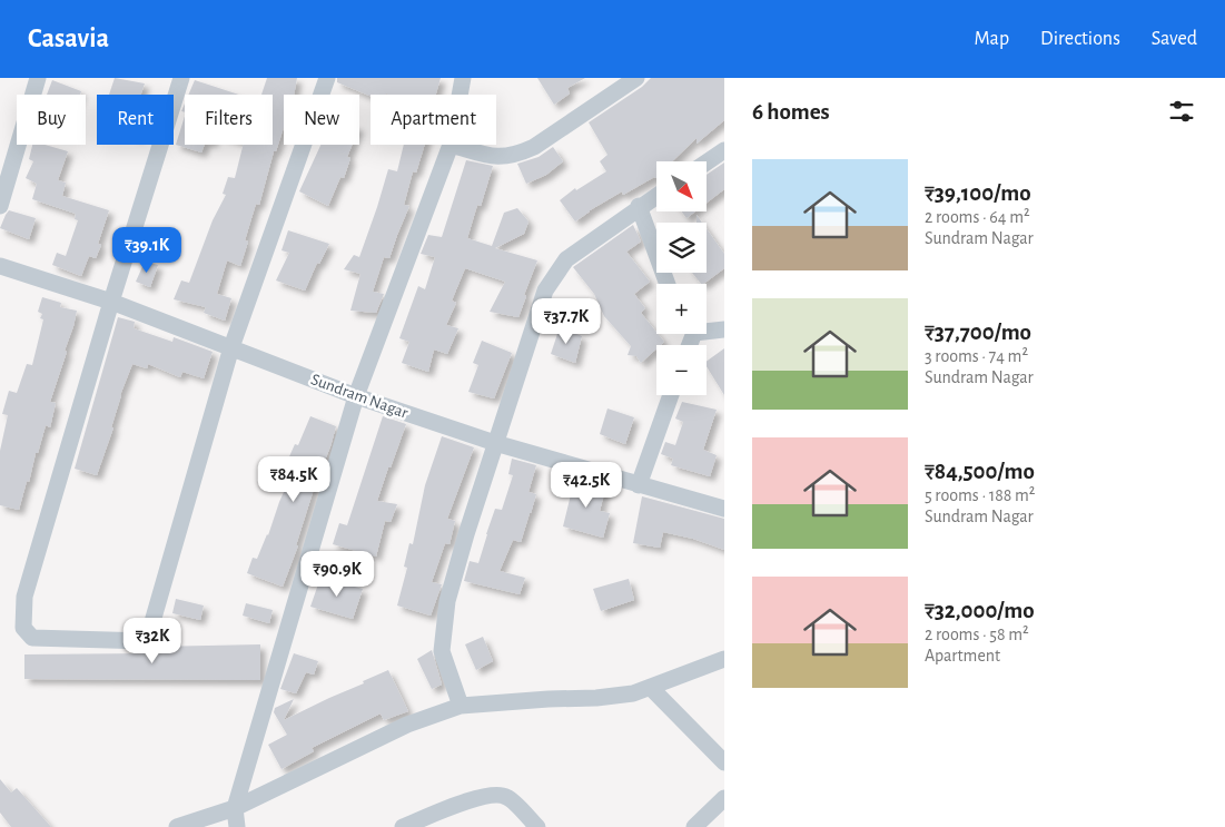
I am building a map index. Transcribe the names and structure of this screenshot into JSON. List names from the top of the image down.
{
  "streets": {
    "street": ["Sundram Nagar"]
  },
  "north": "bottom right",
  "page": {
    "header": "Casavia",
    "nav": ["Map", "Directions", "Saved"],
    "heading": "6 homes",
    "chip": [
      "Buy",
      "Rent",
      "Filters",
      "New",
      "Apartment"
    ],
    "list": [
      {
        "name": "₹39,100/mo",
        "note": "2 rooms · 64 m² · Sundram Nagar"
      },
      {
        "name": "₹37,700/mo",
        "note": "3 rooms · 74 m² · Sundram Nagar"
      },
      {
        "name": "₹84,500/mo",
        "note": "5 rooms · 188 m² · Sundram Nagar"
      },
      {
        "name": "₹32,000/mo",
        "note": "2 rooms · 58 m² · Apartment"
      }
    ],
    "map_buttons": ["+", "−"],
    "price": [
      "₹39.1K",
      "₹37.7K",
      "₹84.5K",
      "₹42.5K",
      "₹90.9K",
      "₹32K"
    ]
  }
}
